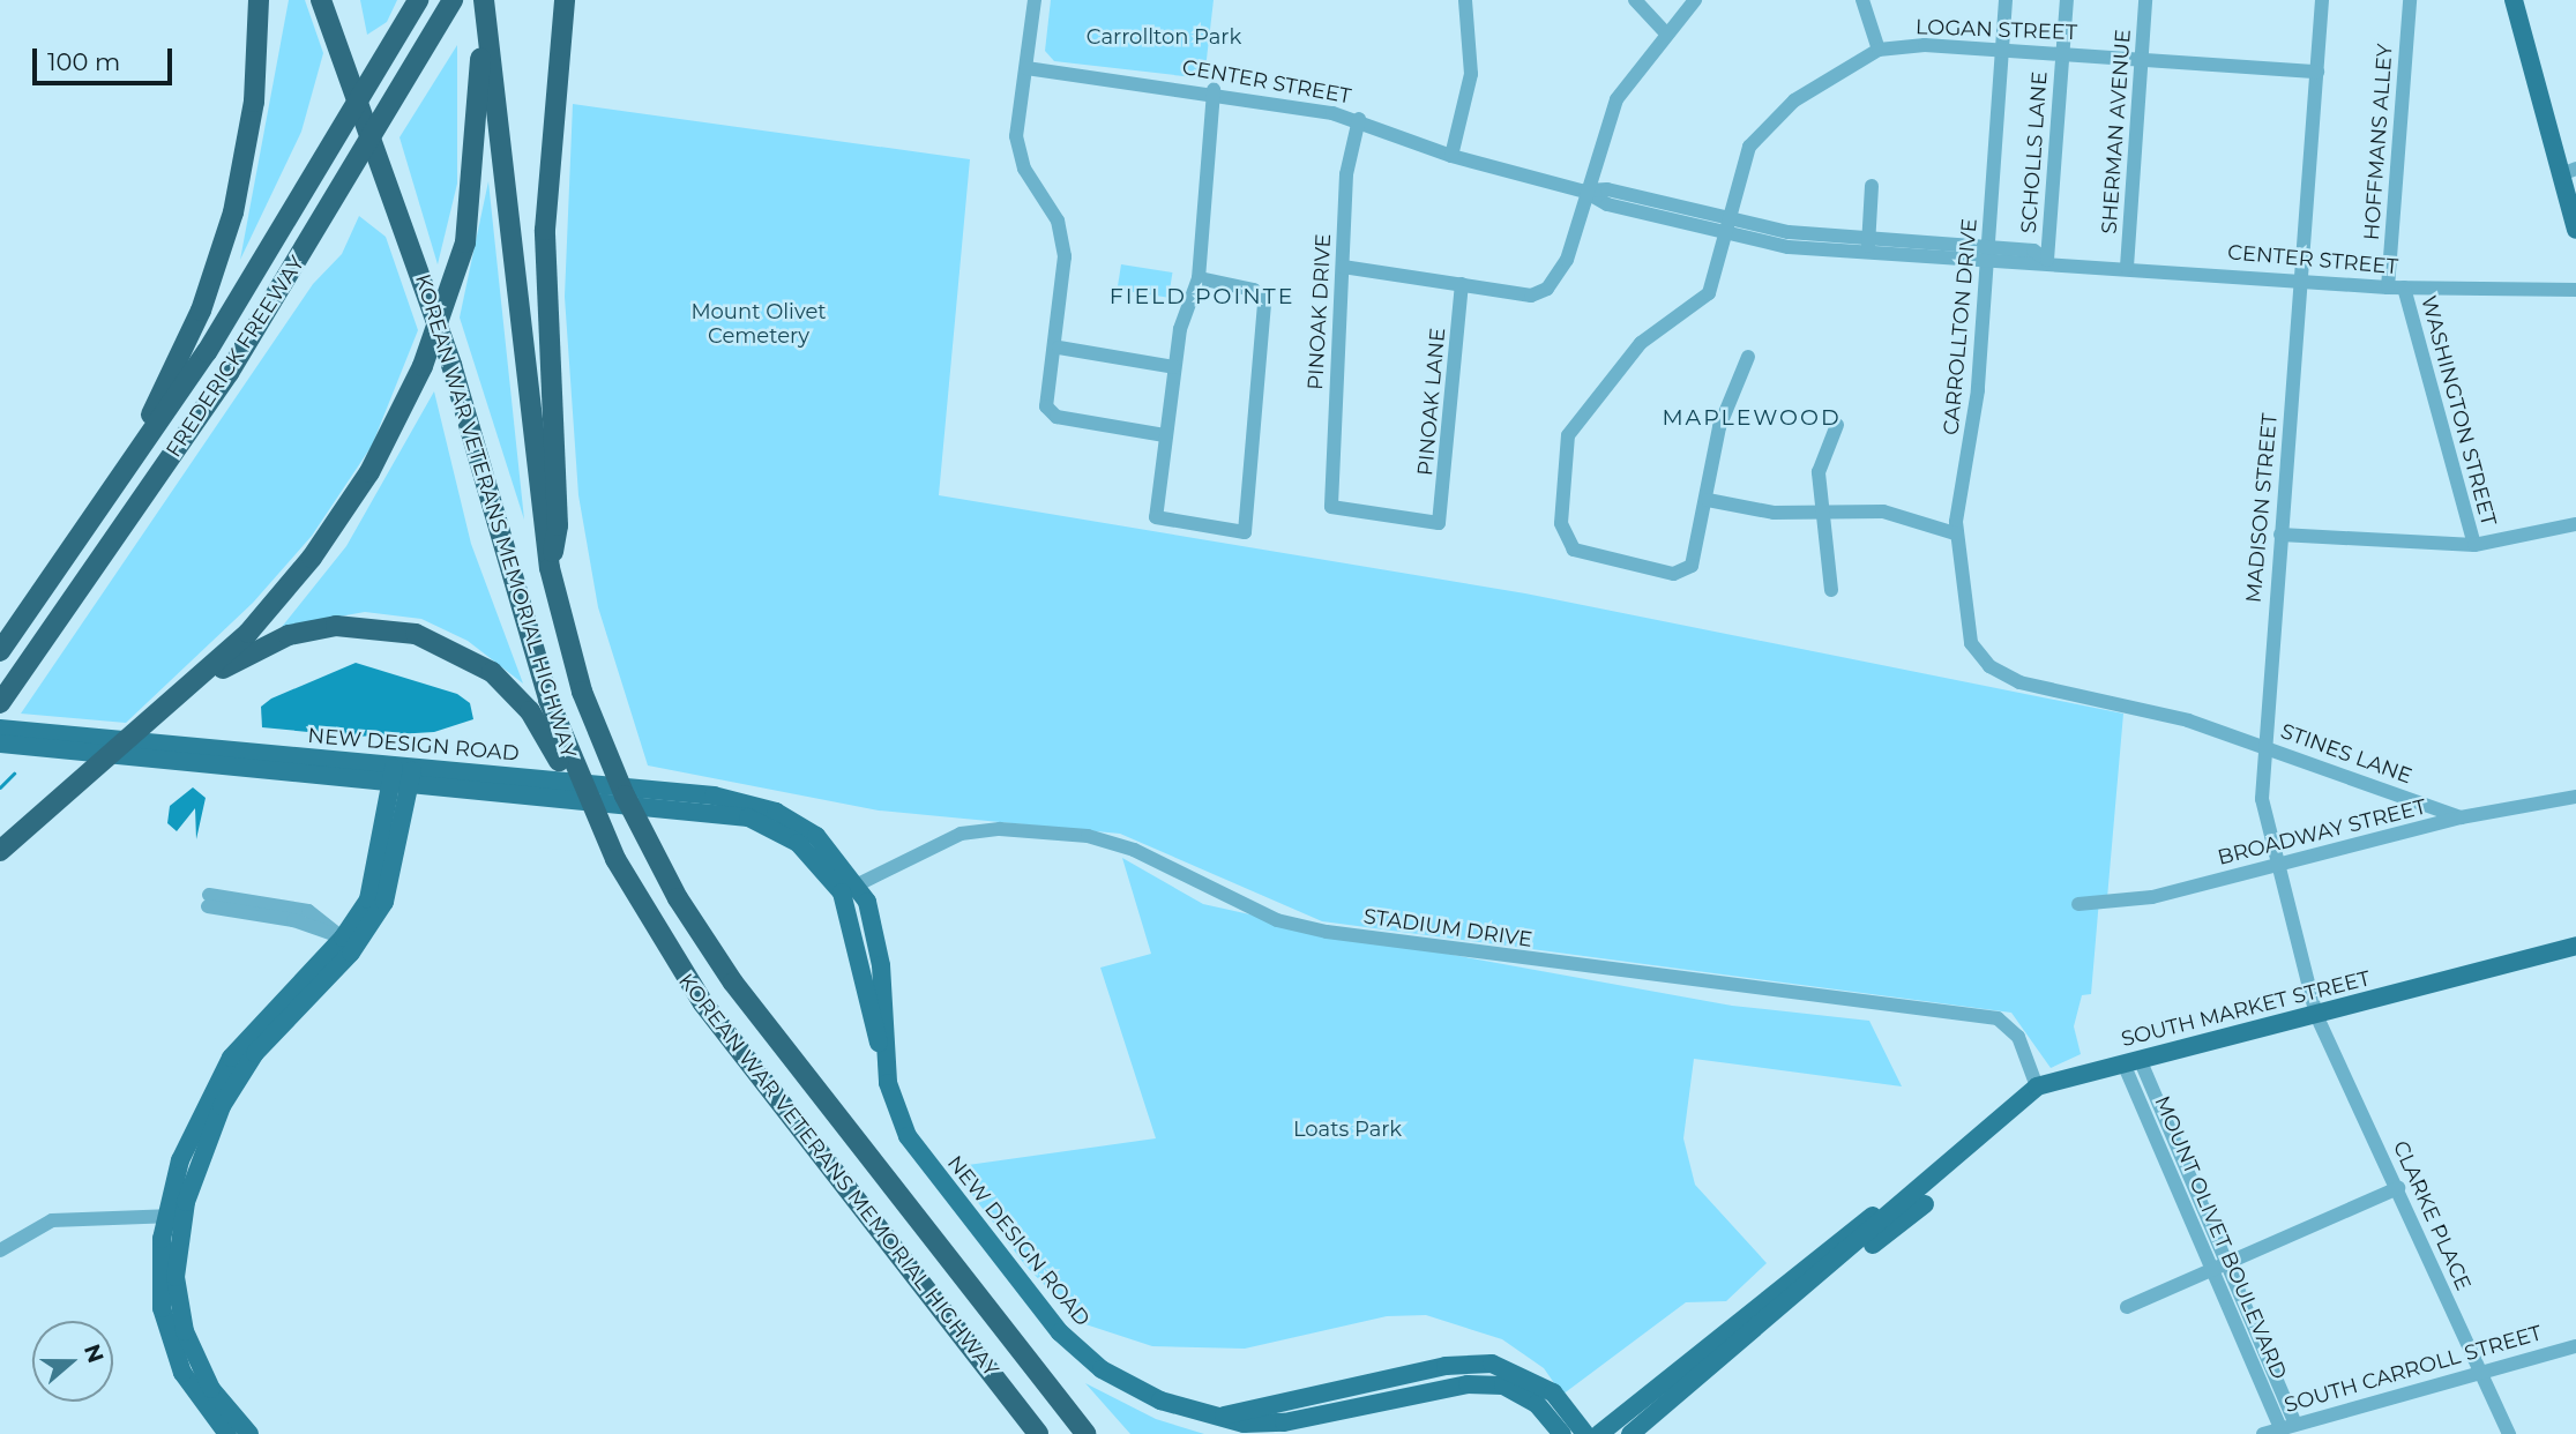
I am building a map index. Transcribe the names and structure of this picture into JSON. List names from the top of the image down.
{
  "streets": {
    "highway": ["FREDERICK FREEWAY", "KOREAN WAR VETERANS MEMORIAL HIGHWAY"],
    "main road": ["NEW DESIGN ROAD", "SOUTH MARKET STREET"],
    "street": [
      "LOGAN STREET",
      "CENTER STREET",
      "SHERMAN AVENUE",
      "HOFFMANS ALLEY",
      "SCHOLLS LANE",
      "PINOAK DRIVE",
      "CARROLLTON DRIVE",
      "PINOAK LANE",
      "WASHINGTON STREET",
      "MADISON STREET",
      "STINES LANE",
      "BROADWAY STREET",
      "STADIUM DRIVE",
      "CLARKE PLACE",
      "MOUNT OLIVET BOULEVARD",
      "SOUTH CARROLL STREET"
    ]
  },
  "crossings": [
    ["LOGAN STREET", "SHERMAN AVENUE"],
    ["LOGAN STREET", "SCHOLLS LANE"],
    ["LOGAN STREET", "CARROLLTON DRIVE"],
    ["LOGAN STREET", "MADISON STREET"],
    ["CENTER STREET", "SHERMAN AVENUE"],
    ["CENTER STREET", "HOFFMANS ALLEY"],
    ["CENTER STREET", "SCHOLLS LANE"],
    ["CENTER STREET", "PINOAK DRIVE"],
    ["CENTER STREET", "CARROLLTON DRIVE"],
    ["CENTER STREET", "WASHINGTON STREET"],
    ["CENTER STREET", "MADISON STREET"],
    ["PINOAK DRIVE", "PINOAK LANE"],
    ["CARROLLTON DRIVE", "STINES LANE"],
    ["MADISON STREET", "STINES LANE"],
    ["MADISON STREET", "BROADWAY STREET"],
    ["MADISON STREET", "SOUTH MARKET STREET"],
    ["MADISON STREET", "CLARKE PLACE"],
    ["NEW DESIGN ROAD", "STADIUM DRIVE"],
    ["STINES LANE", "BROADWAY STREET"],
    ["STADIUM DRIVE", "SOUTH MARKET STREET"],
    ["SOUTH MARKET STREET", "CLARKE PLACE"],
    ["SOUTH MARKET STREET", "MOUNT OLIVET BOULEVARD"],
    ["CLARKE PLACE", "SOUTH CARROLL STREET"],
    ["MOUNT OLIVET BOULEVARD", "SOUTH CARROLL STREET"]
  ],
  "districts": ["FIELD POINTE", "MAPLEWOOD"],
  "parks": ["Carrollton Park", "Mount Olivet Cemetery", "Loats Park"],
  "scale_bar": "100 m",
  "north": "right"
}
